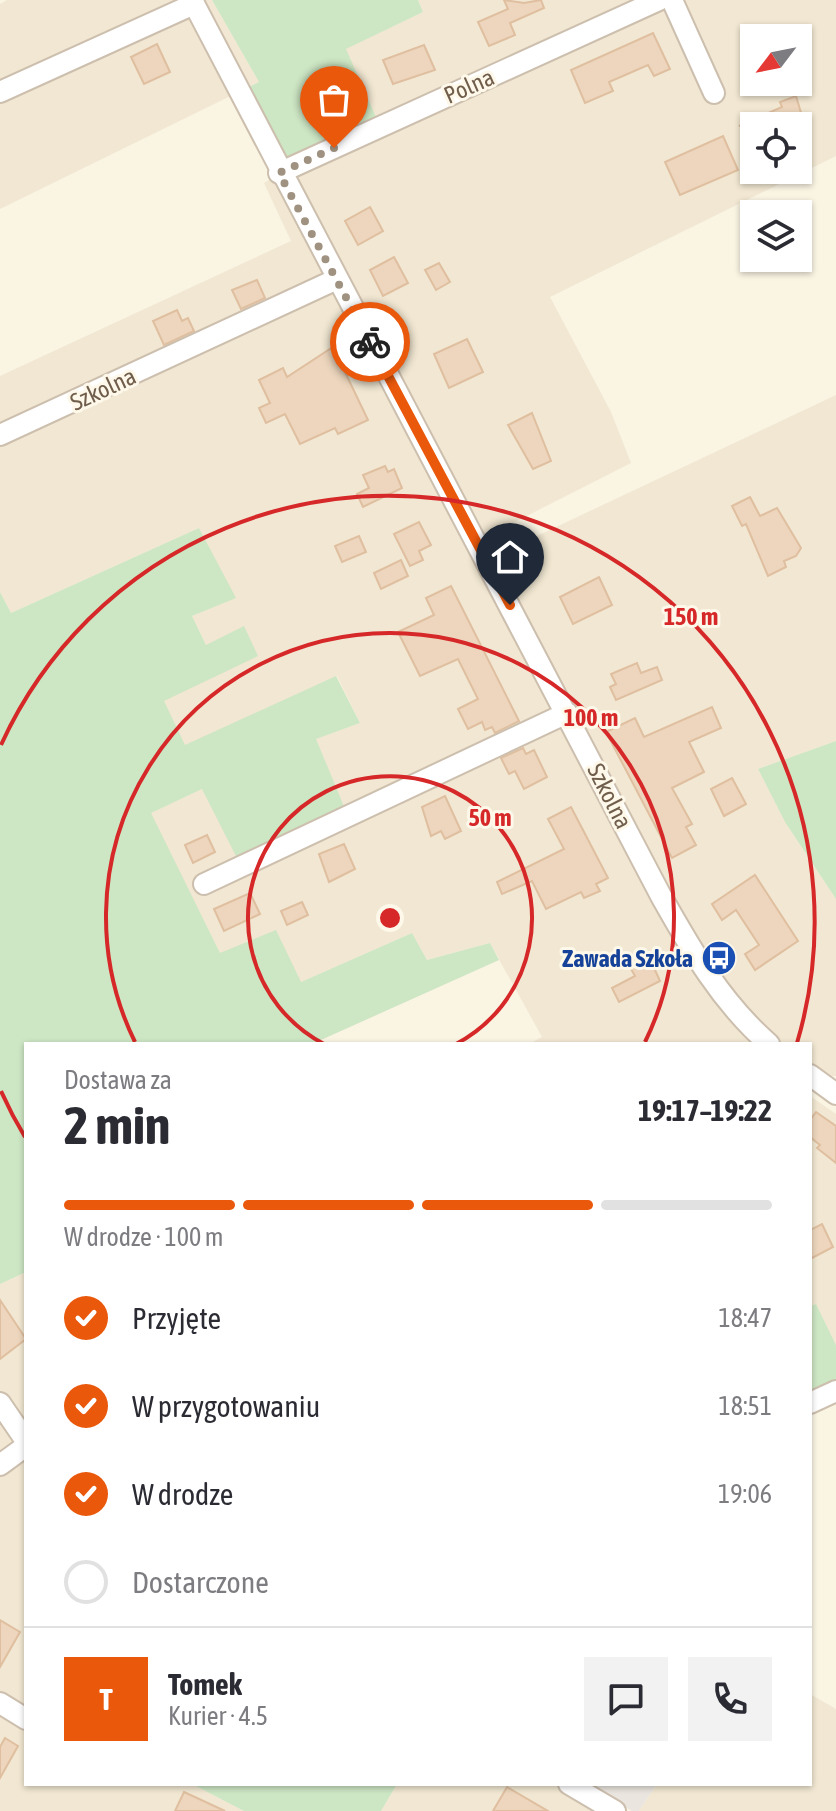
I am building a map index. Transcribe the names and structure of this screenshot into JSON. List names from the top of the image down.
{
  "streets": {
    "street": ["Polna", "Szkolna"]
  },
  "crossings": [
    ["Polna", "Szkolna"]
  ],
  "places": {
    "bus stop": ["Zawada Szkoła"]
  },
  "north": "bottom left",
  "page": {
    "heading": ["2 min", "Dostawa za", "19:17–19:22"],
    "panel": ["Tomek", "Kurier · 4.5"],
    "bar": "W drodze · 100 m",
    "list": [
      ["Przyjęte", "18:47"],
      ["W przygotowaniu", "18:51"],
      ["W drodze", "19:06"],
      "Dostarczone"
    ],
    "round": "T"
  },
  "rings": ["150 m", "100 m", "50 m"]
}
